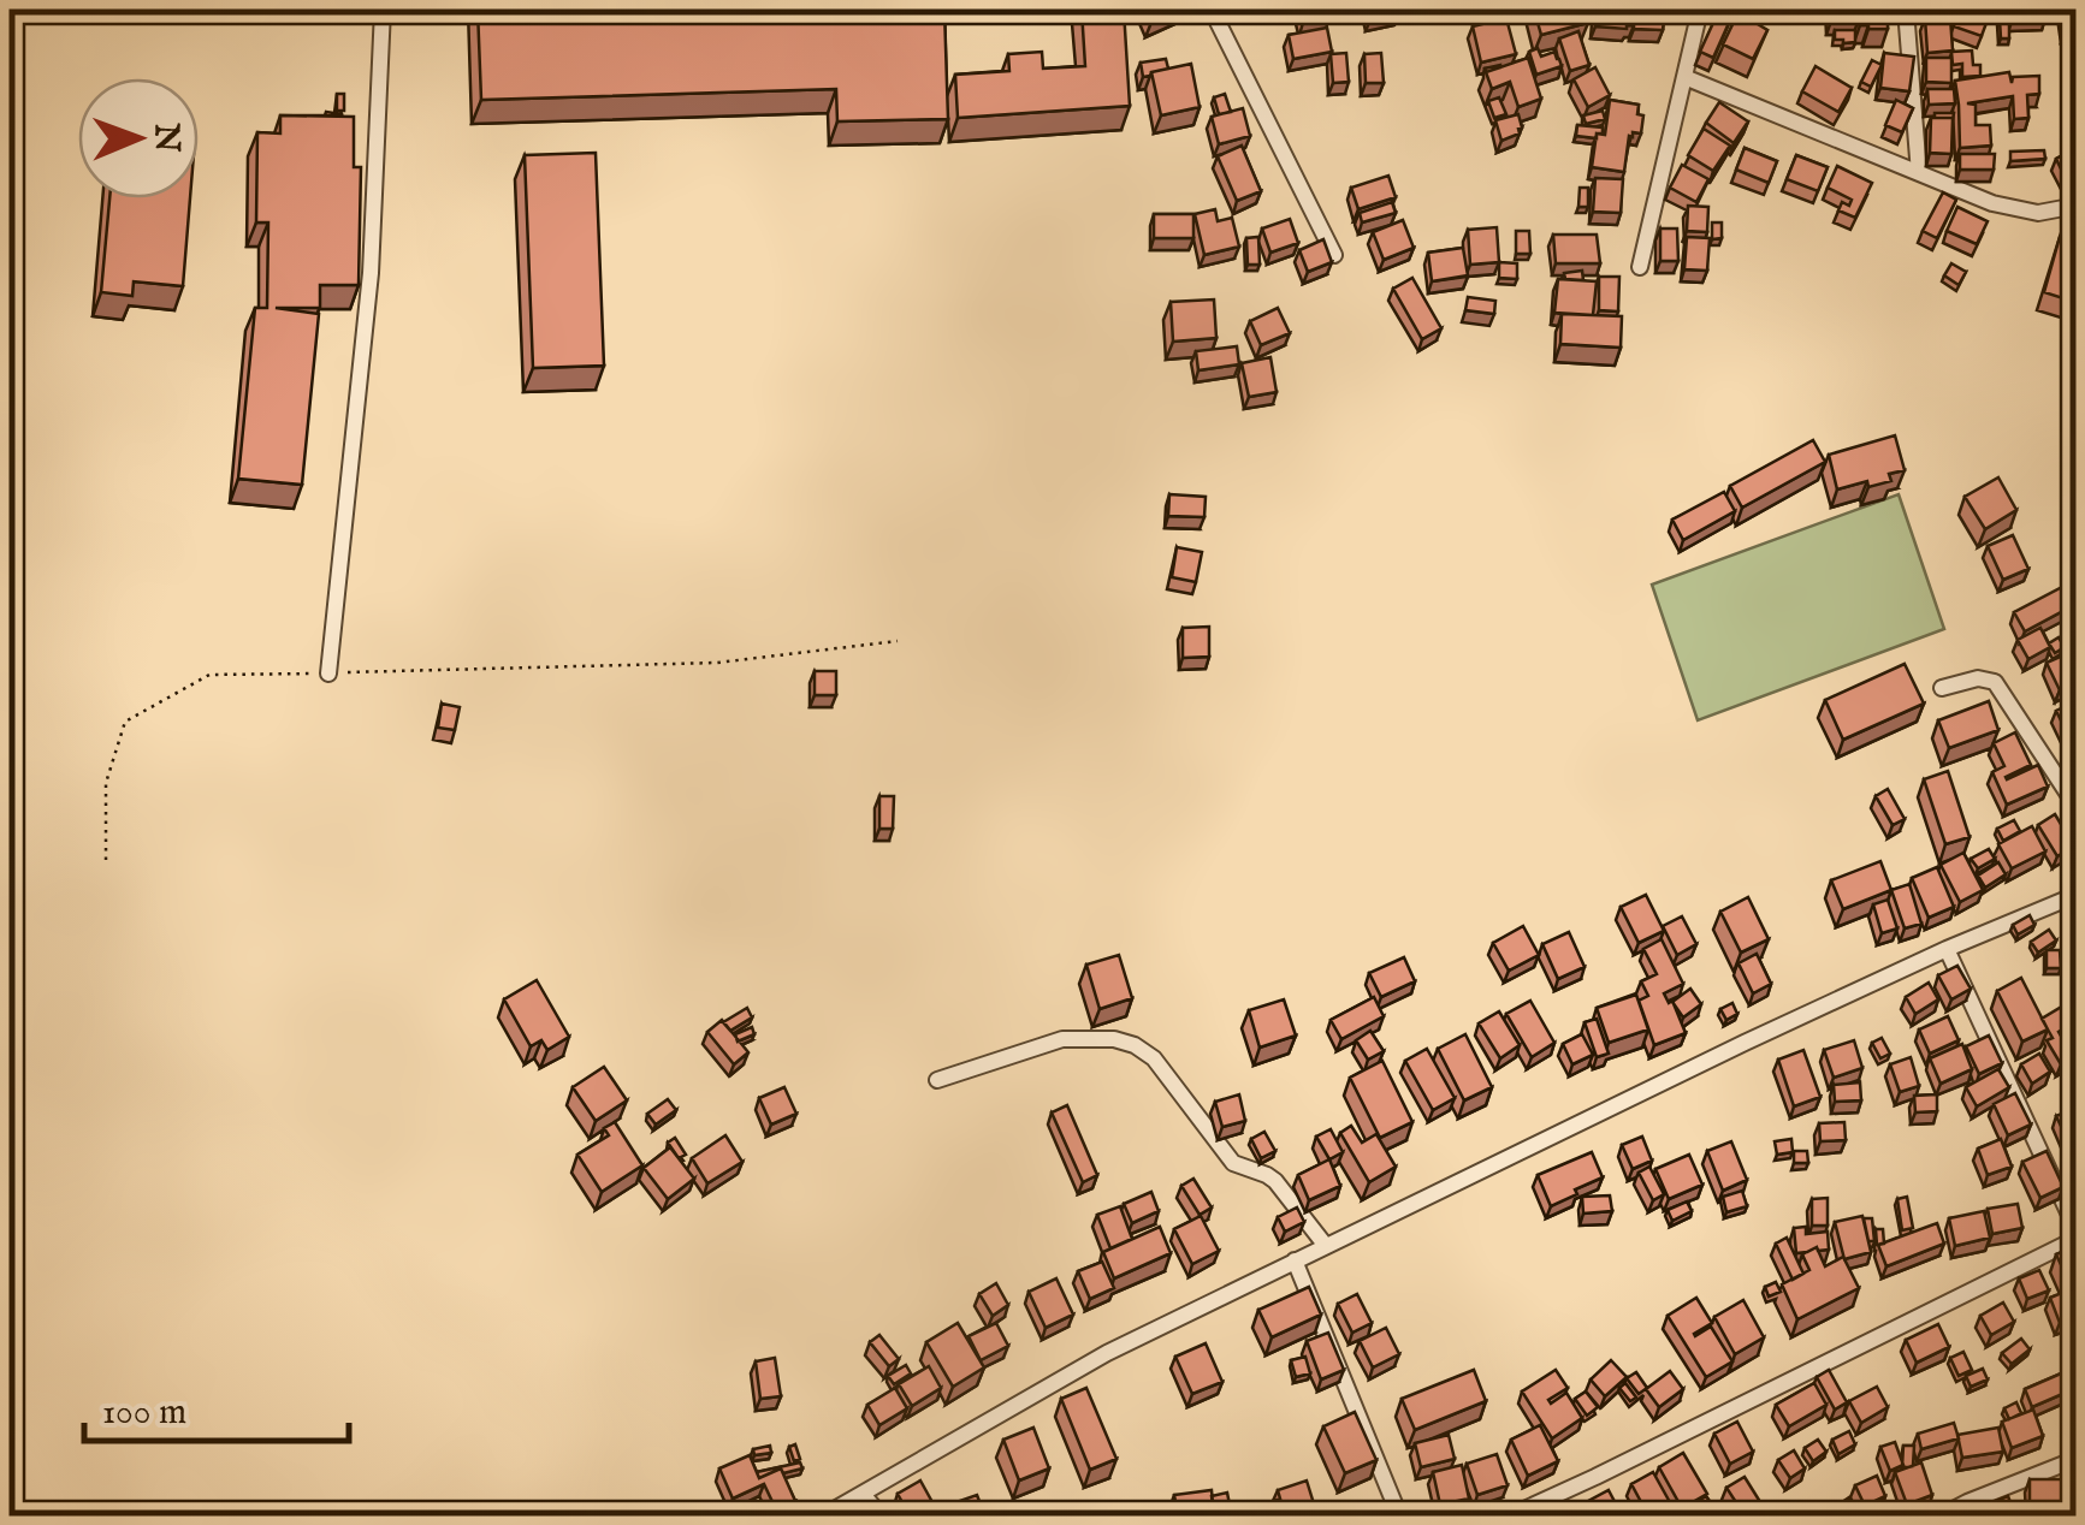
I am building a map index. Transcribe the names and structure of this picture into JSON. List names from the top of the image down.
{
  "scale_bar": "100 m",
  "north": "right"
}
